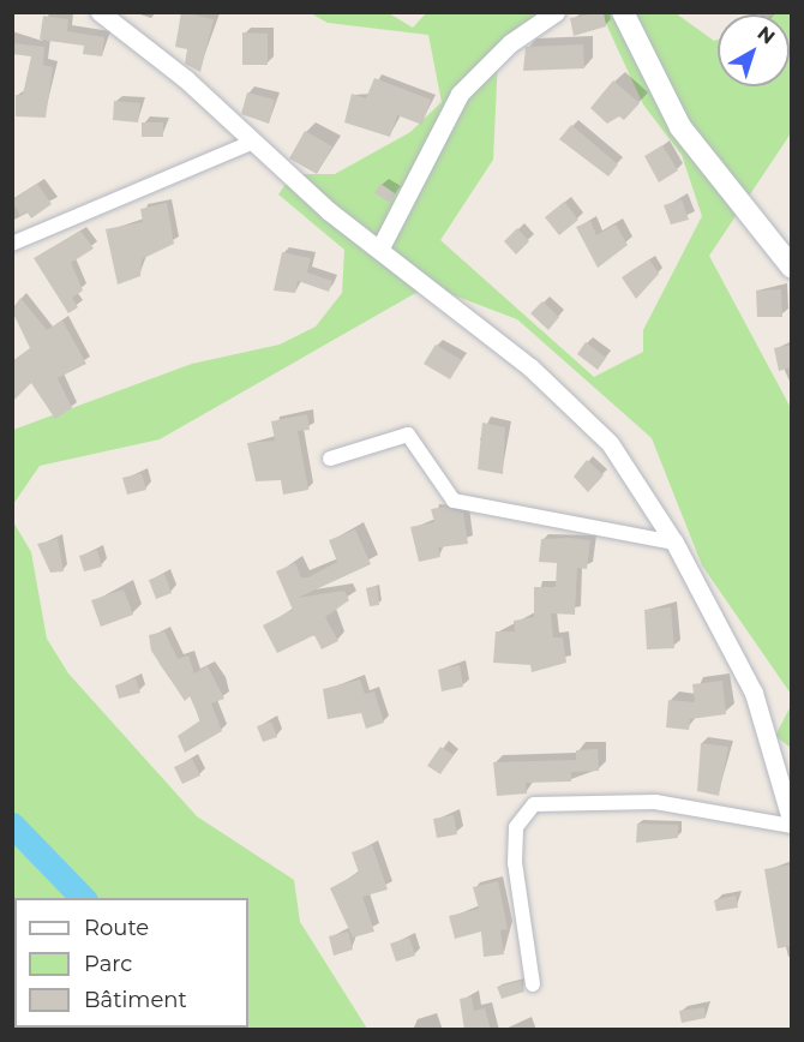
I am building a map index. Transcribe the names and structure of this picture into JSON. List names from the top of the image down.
{
  "legend": ["Route", "Parc", "Bâtiment"],
  "north": "top right"
}
